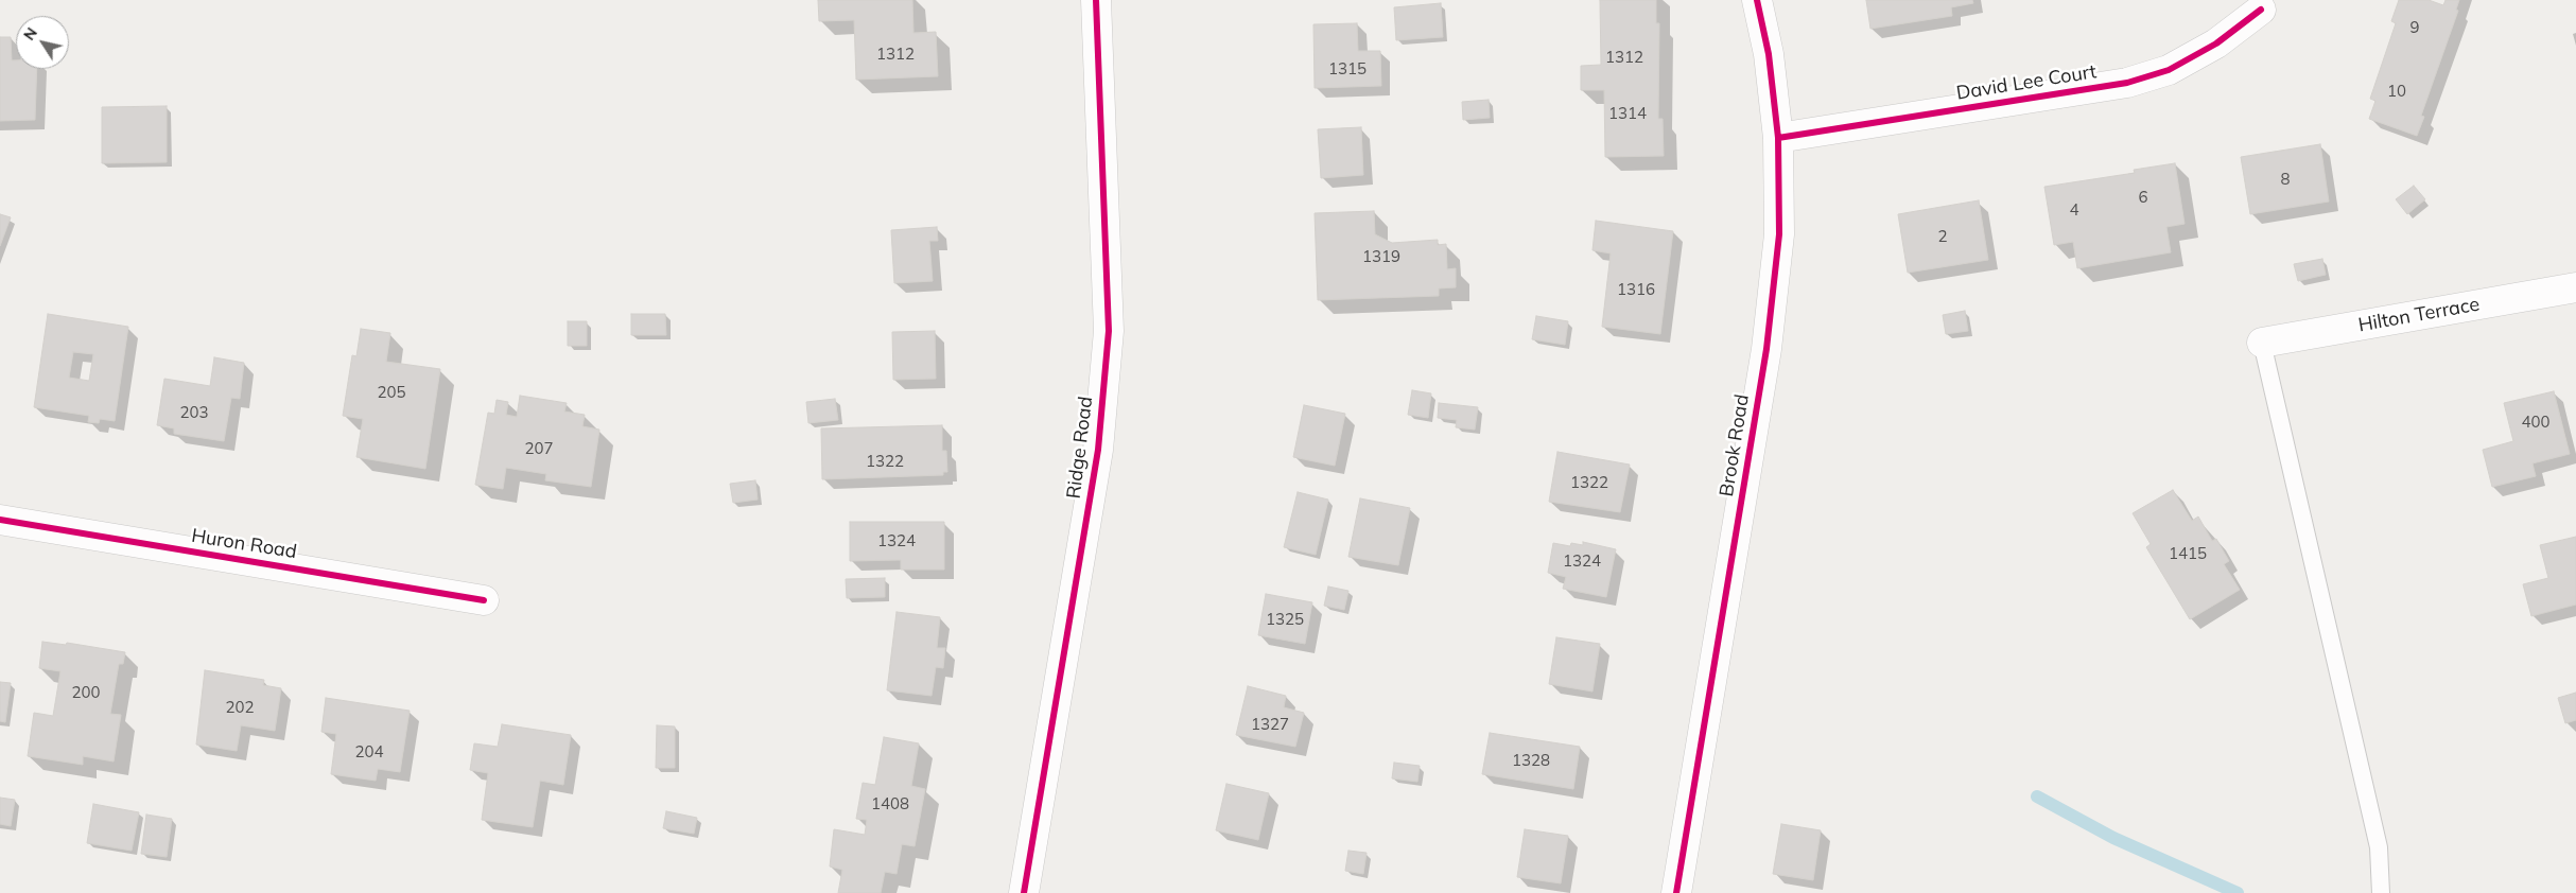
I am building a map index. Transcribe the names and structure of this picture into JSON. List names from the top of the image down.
{
  "streets": {
    "street": [
      "David Lee Court",
      "Hilton Terrace",
      "Brook Road",
      "Ridge Road",
      "Huron Road"
    ]
  },
  "crossings": [
    ["David Lee Court", "Brook Road"]
  ],
  "house_numbers": [
    "9",
    "1312",
    "1312",
    "1315",
    "10",
    "1314",
    "8",
    "6",
    "4",
    "2",
    "1319",
    "1316",
    "205",
    "203",
    "400",
    "207",
    "1322",
    "1322",
    "1324",
    "1415",
    "1324",
    "1325",
    "200",
    "202",
    "1327",
    "204",
    "1328",
    "1408"
  ],
  "north": "top left"
}
